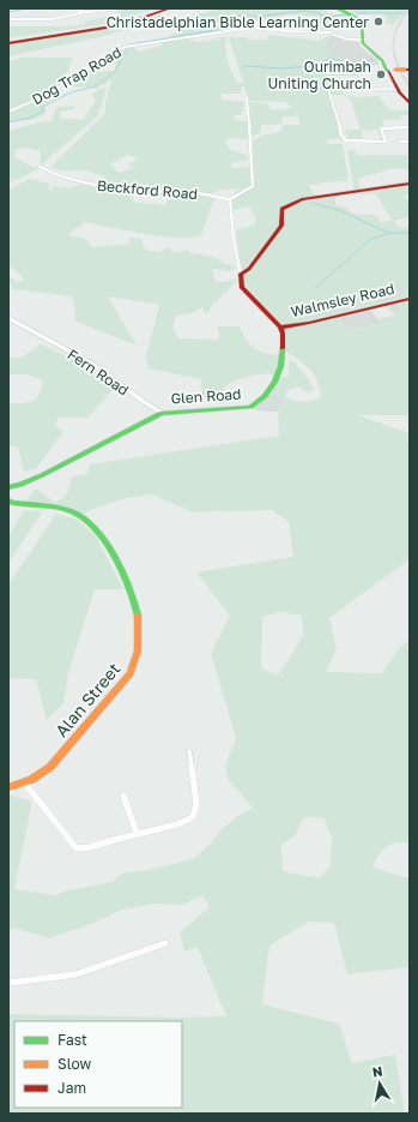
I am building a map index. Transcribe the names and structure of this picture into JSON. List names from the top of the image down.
{
  "streets": {
    "main road": ["Walmsley Road", "Glen Road", "Alan Street"],
    "street": ["Dog Trap Road", "Beckford Road", "Fern Road"]
  },
  "crossings": [
    ["Walmsley Road", "Glen Road"],
    ["Fern Road", "Glen Road"]
  ],
  "places": ["Christadelphian Bible Learning Center", "Ourimbah Uniting Church"],
  "legend": ["Fast", "Slow", "Jam"],
  "north": "top"
}
